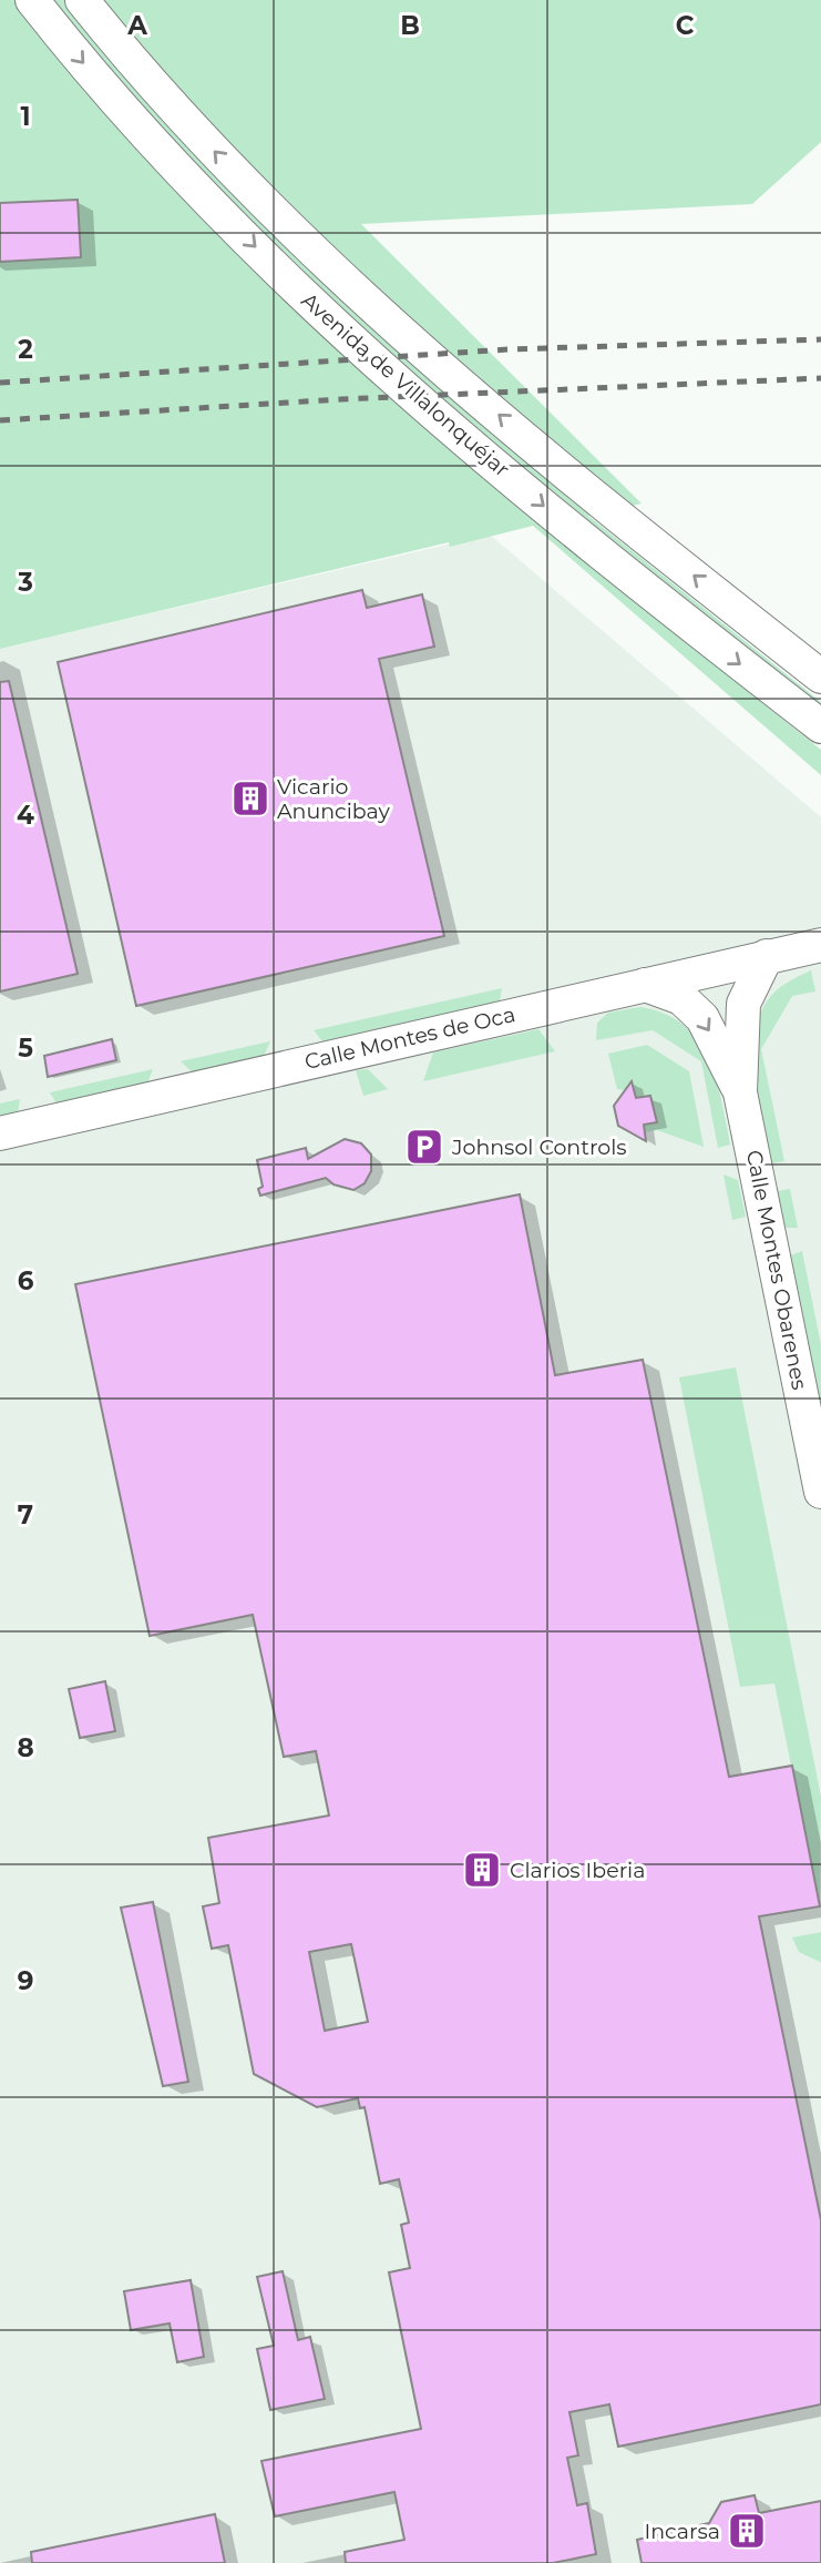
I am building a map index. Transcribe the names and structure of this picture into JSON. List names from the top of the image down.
{
  "streets": {
    "street": ["Avenida de Villalonquéjar", "Calle Montes de Oca", "Calle Montes Obarenes"]
  },
  "crossings": [
    ["Calle Montes de Oca", "Calle Montes Obarenes"]
  ],
  "places": {
    "building": ["Vicario Anuncibay", "Clarios Iberia", "Incarsa"],
    "parking": ["Johnsol Controls"]
  },
  "grid": {
    "columns": ["A", "B", "C"],
    "rows": [
      "1",
      "2",
      "3",
      "4",
      "5",
      "6",
      "7",
      "8",
      "9"
    ]
  }
}
